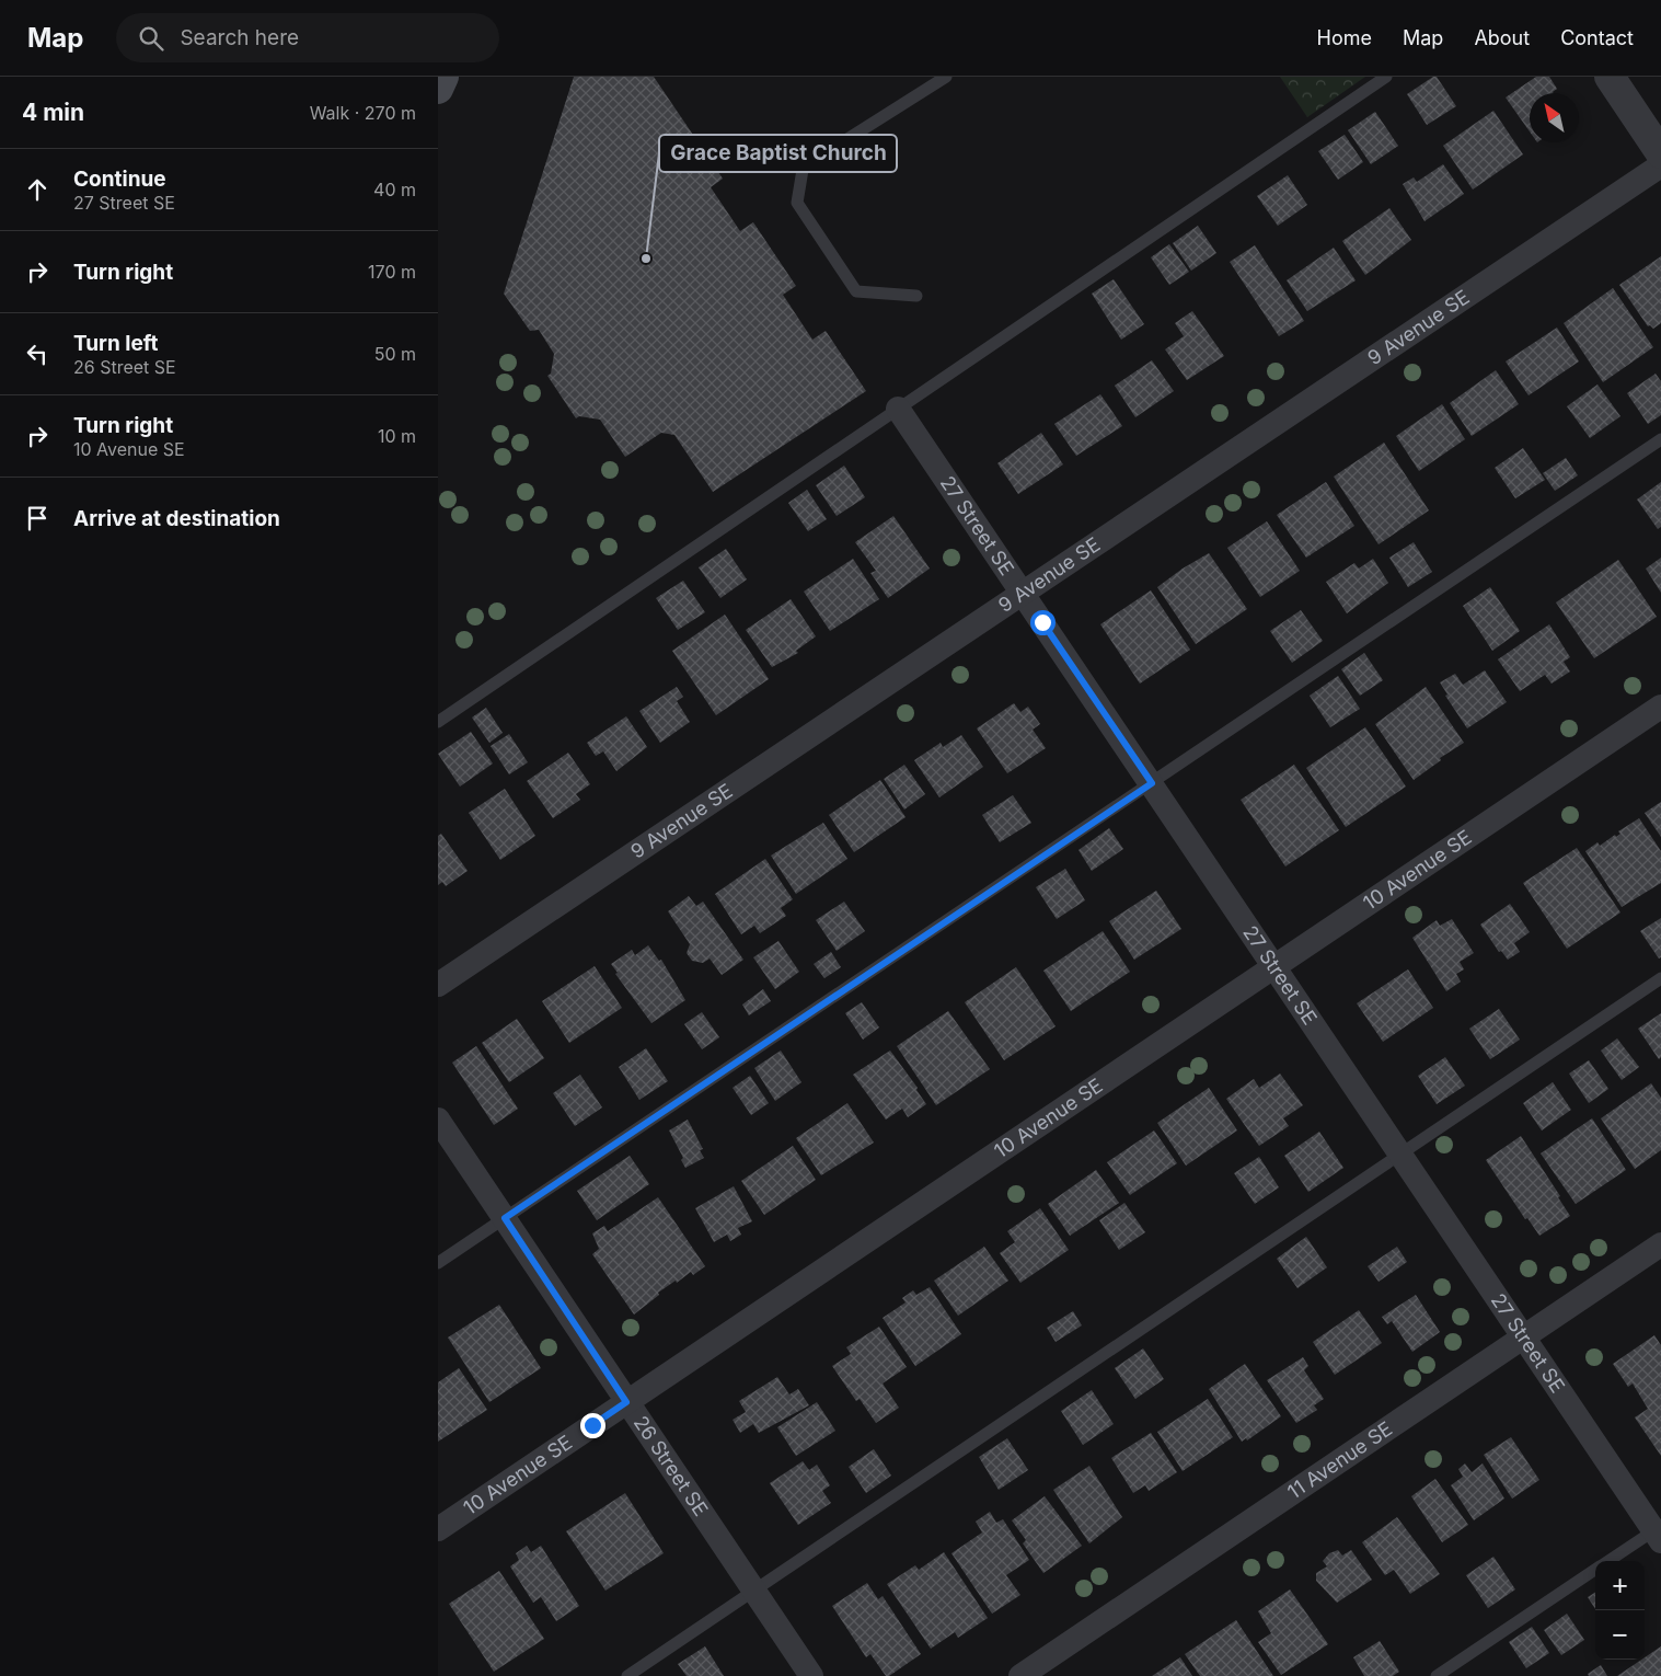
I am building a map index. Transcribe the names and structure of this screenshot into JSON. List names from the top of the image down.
{
  "streets": {
    "street": [
      "9 Avenue SE",
      "27 Street SE",
      "10 Avenue SE",
      "11 Avenue SE",
      "26 Street SE"
    ]
  },
  "crossings": [
    ["9 Avenue SE", "27 Street SE"],
    ["27 Street SE", "10 Avenue SE"],
    ["27 Street SE", "11 Avenue SE"],
    ["10 Avenue SE", "26 Street SE"]
  ],
  "places": ["Grace Baptist Church"],
  "north": "top left",
  "page": {
    "header": "Map",
    "search": "Search here",
    "nav": [
      "Home",
      "Map",
      "About",
      "Contact"
    ],
    "heading": ["4 min", "Walk · 270 m"],
    "list": [
      ["Continue", "27 Street SE", "40 m"],
      ["Turn right", "170 m"],
      ["Turn left", "26 Street SE", "50 m"],
      ["Turn right", "10 Avenue SE", "10 m"],
      "Arrive at destination"
    ],
    "map_buttons": ["+", "−"]
  }
}
